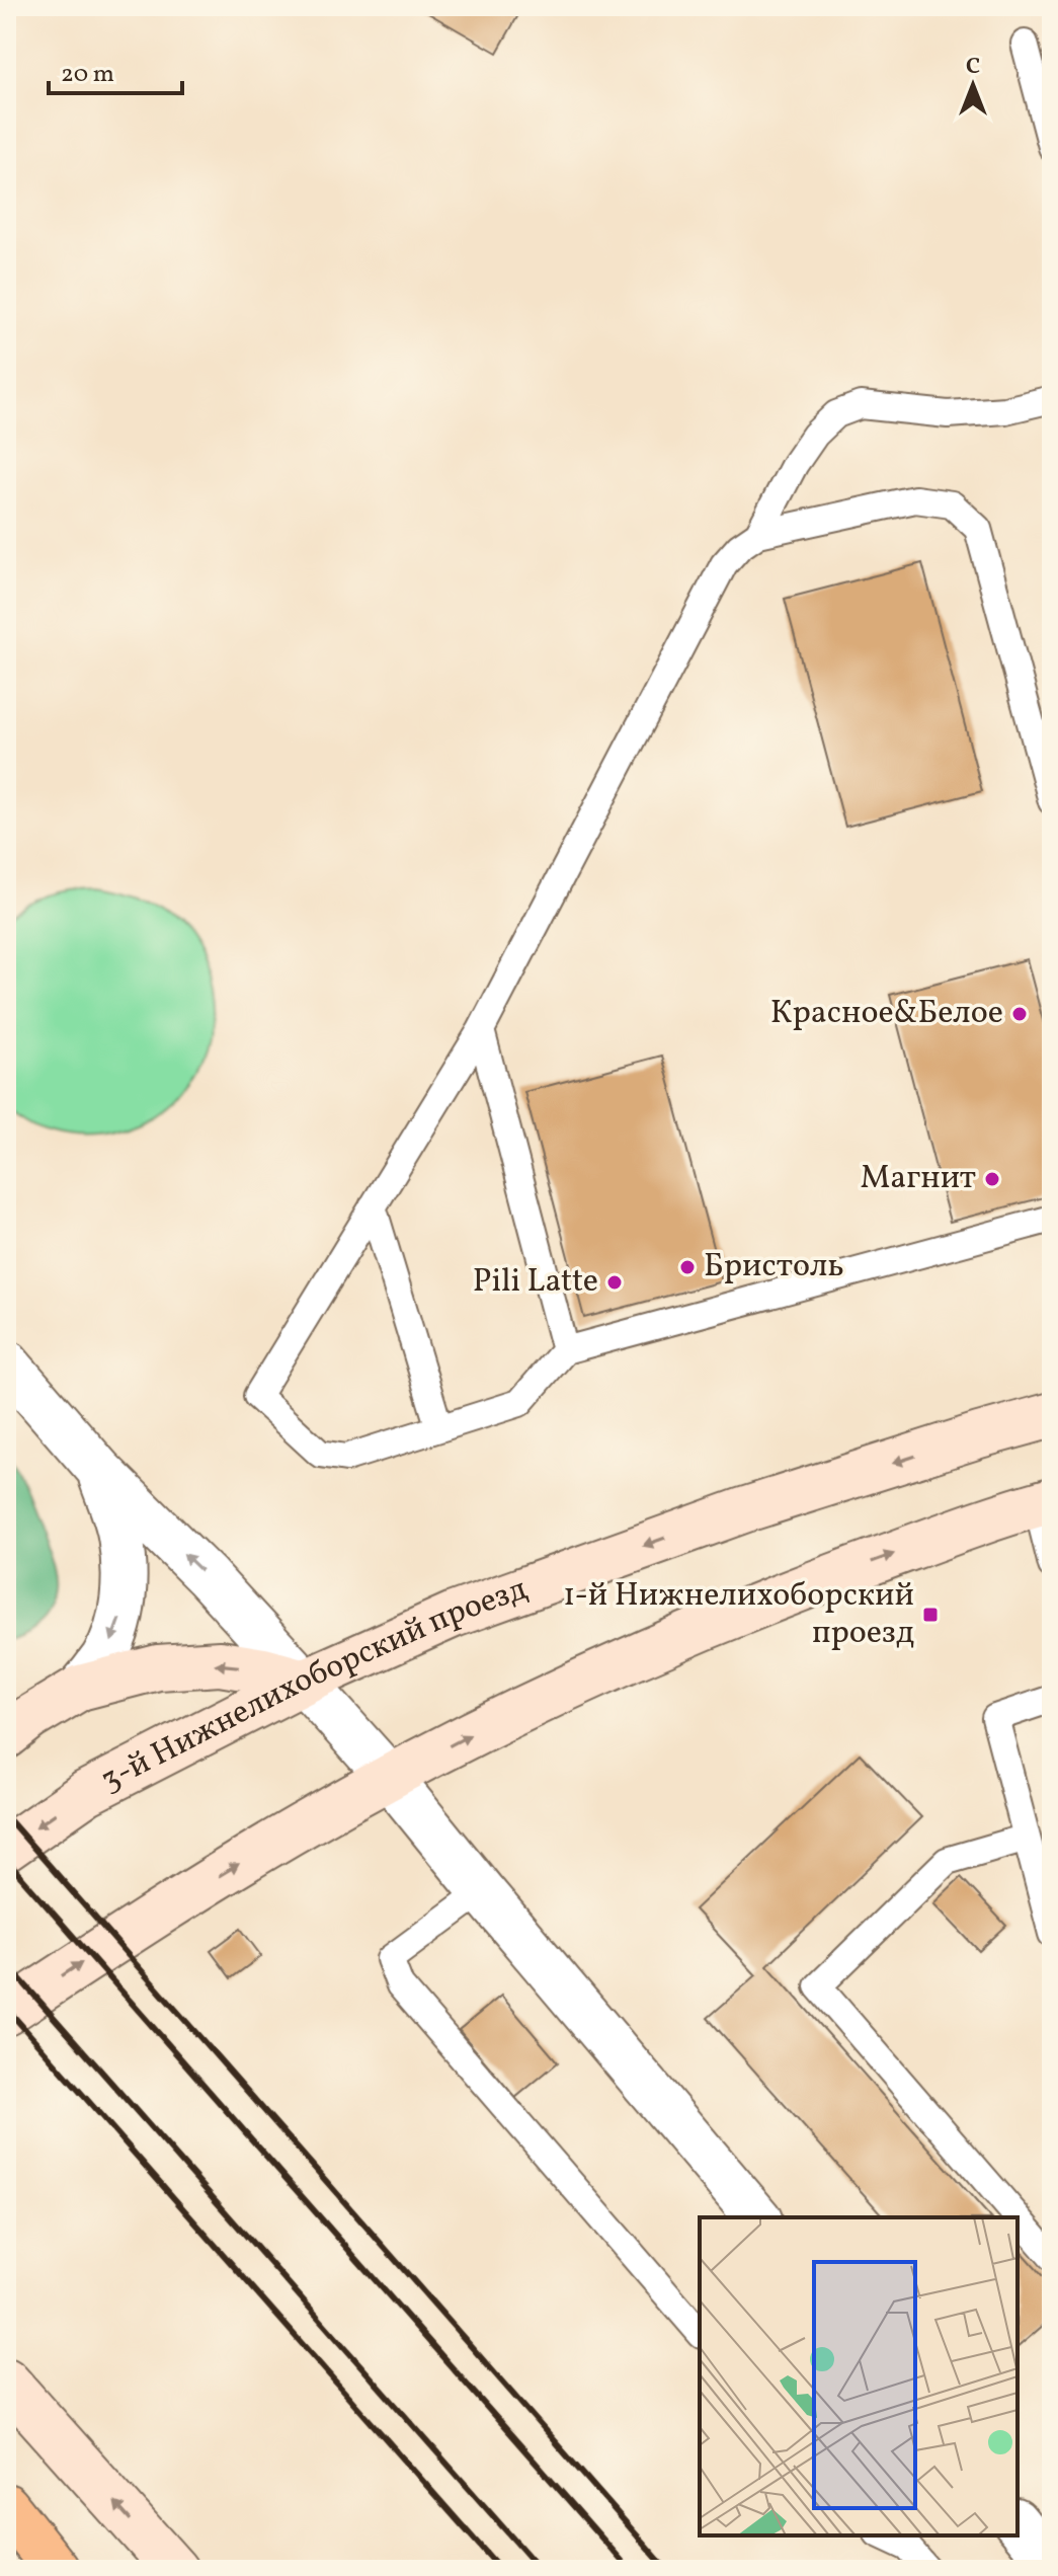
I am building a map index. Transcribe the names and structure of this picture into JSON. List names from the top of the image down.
{
  "streets": {
    "main road": ["3-й Нижнелихоборский проезд"]
  },
  "places": {
    "other": [
      "Красное&Белое",
      "Магнит",
      "Бристоль",
      "Pili Latte"
    ],
    "transit": ["1-й Нижнелихоборский проезд"]
  },
  "scale_bar": "20 m",
  "north": "top"
}
